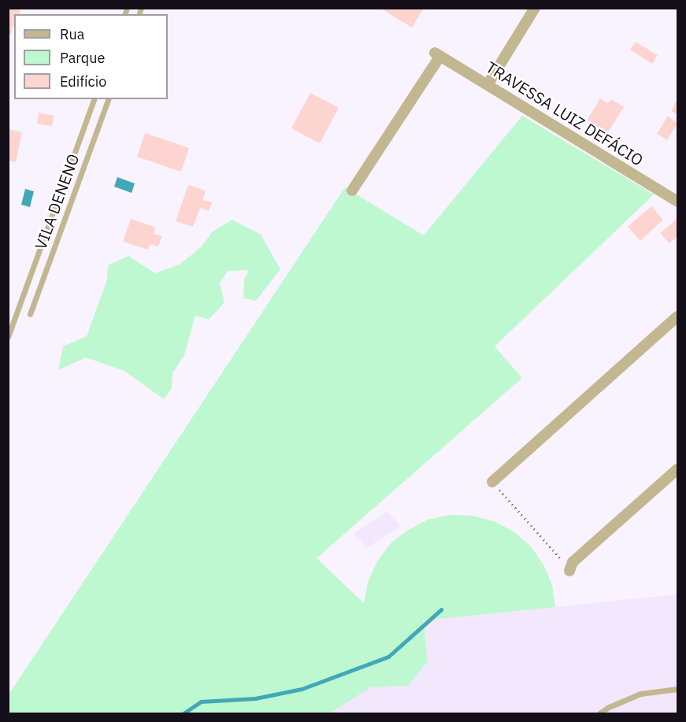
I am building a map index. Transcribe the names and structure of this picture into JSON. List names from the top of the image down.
{
  "streets": {
    "street": ["TRAVESSA LUIZ DEFÁCIO"],
    "lane": ["VILA DENENO"]
  },
  "legend": ["Rua", "Parque", "Edifício"]
}
